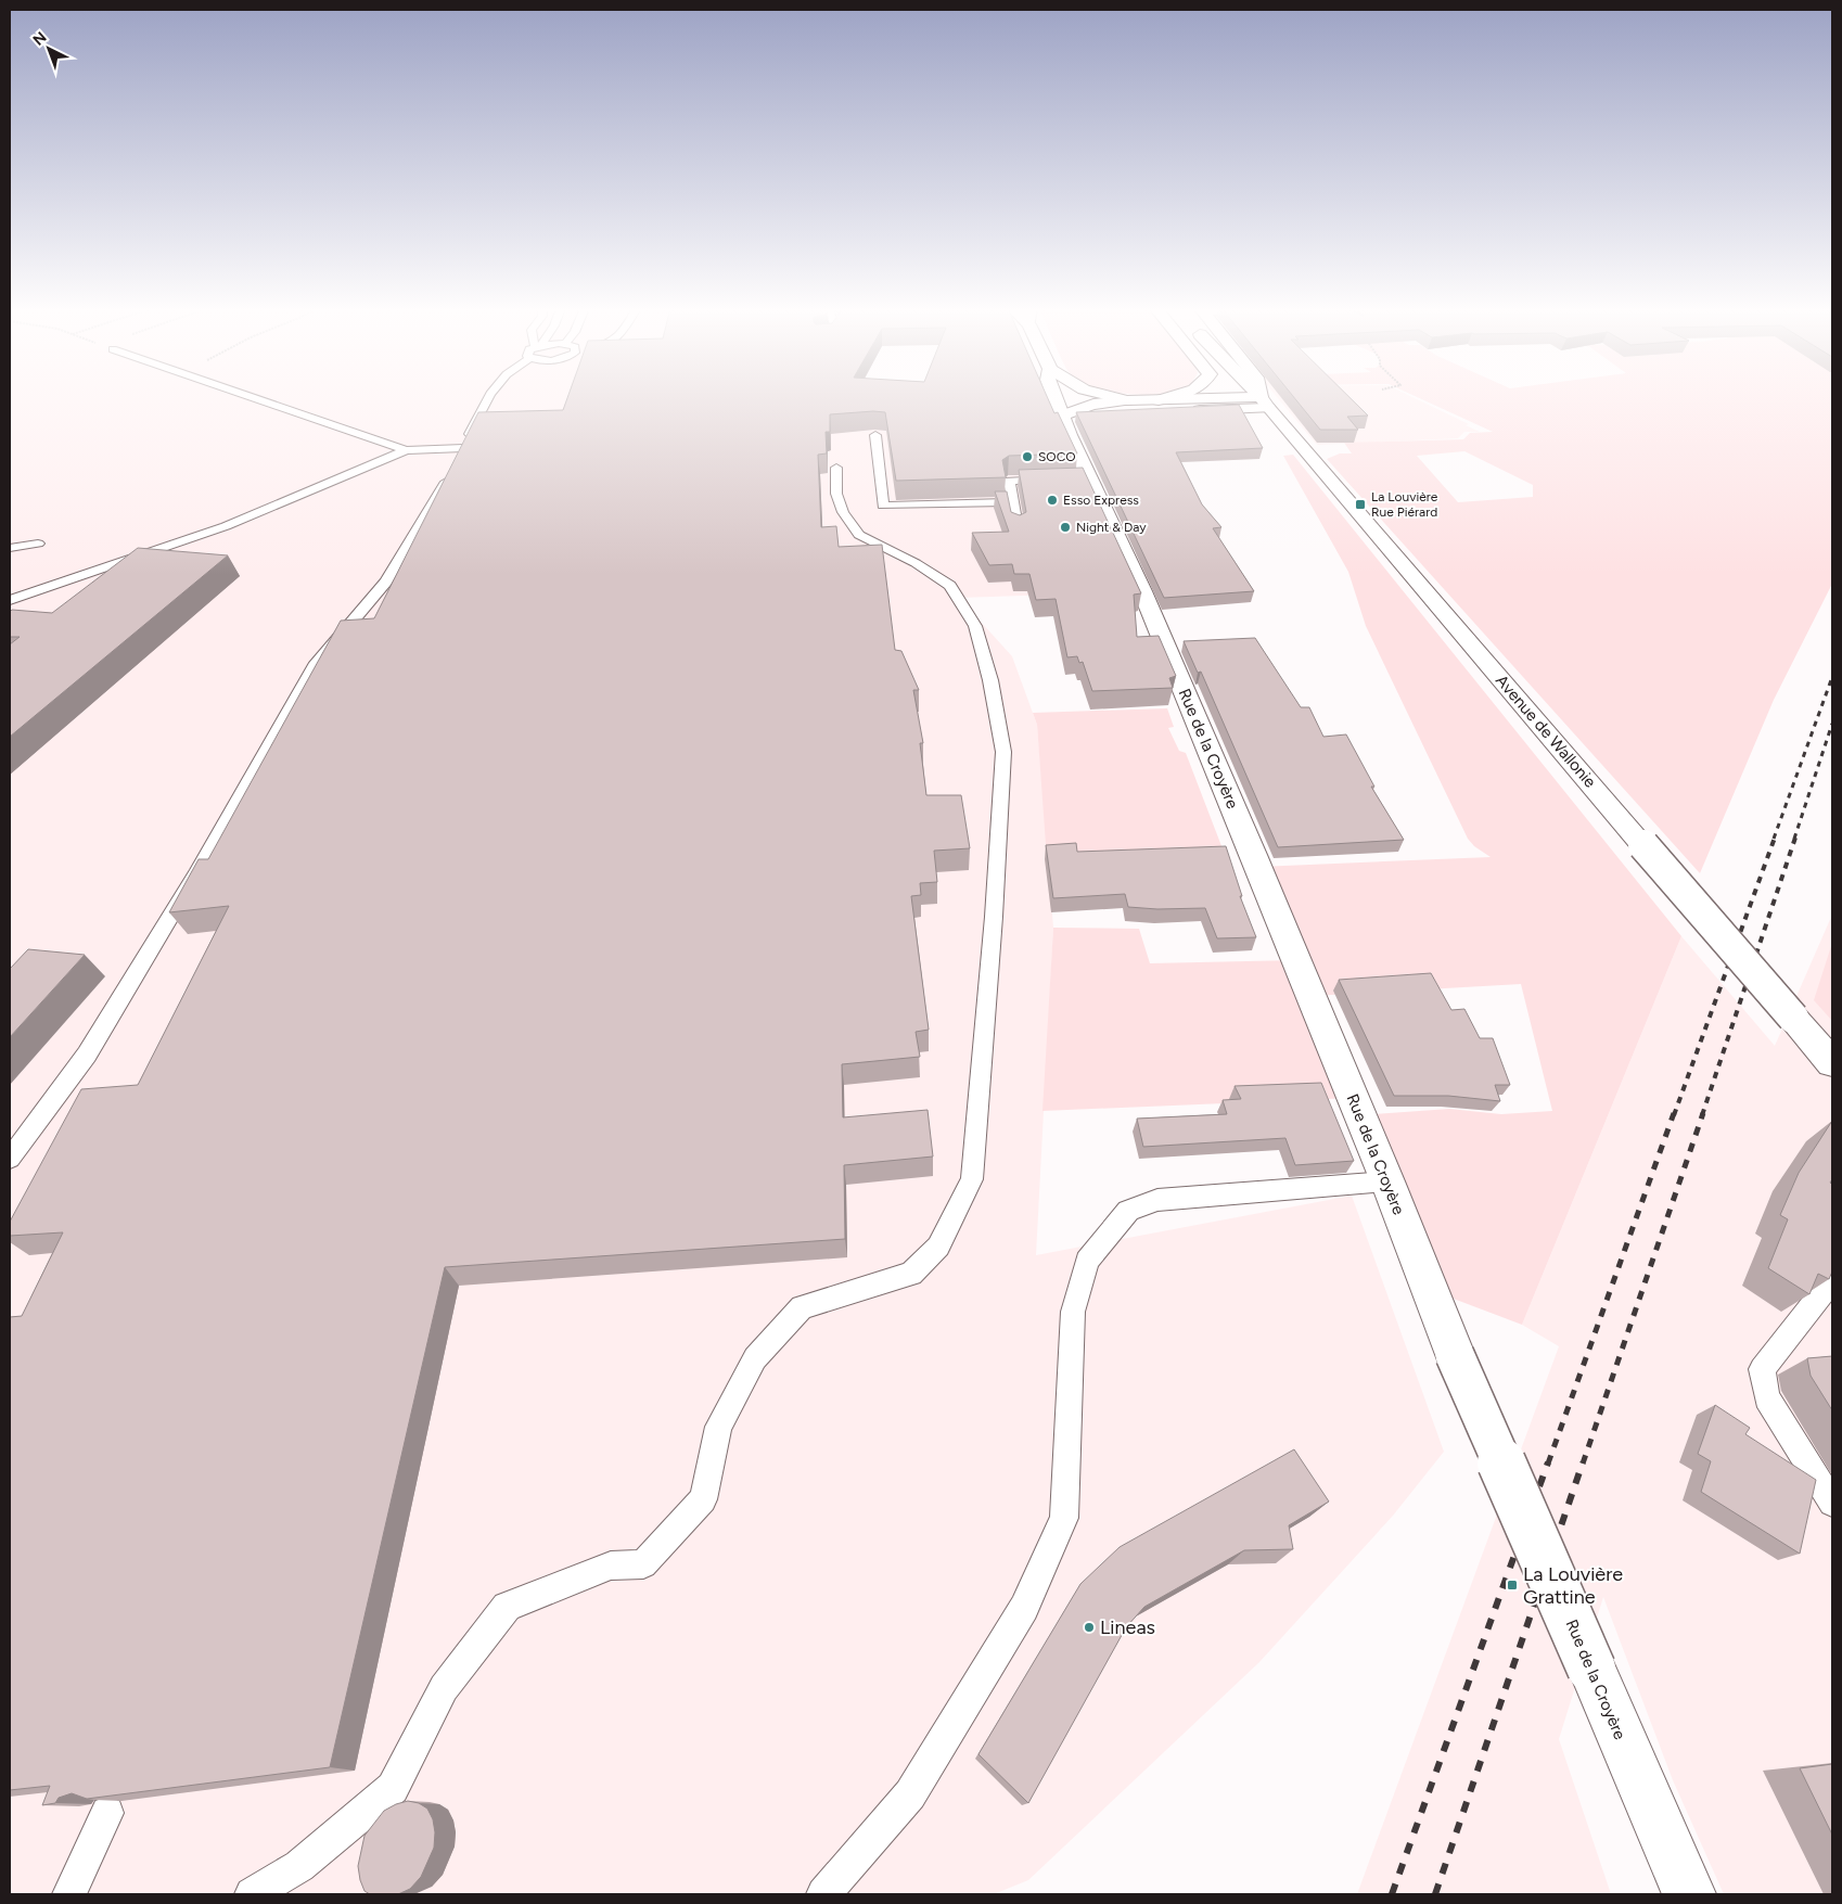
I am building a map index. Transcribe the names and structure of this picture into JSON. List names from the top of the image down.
{
  "streets": {
    "main road": ["Avenue de Wallonie", "Rue de la Croyère"]
  },
  "places": {
    "other": [
      "SOCO",
      "Esso Express",
      "Night & Day",
      "Lineas"
    ],
    "transit": ["La Louvière Rue Piérard", "La Louvière Grattine"]
  },
  "north": "top left"
}
